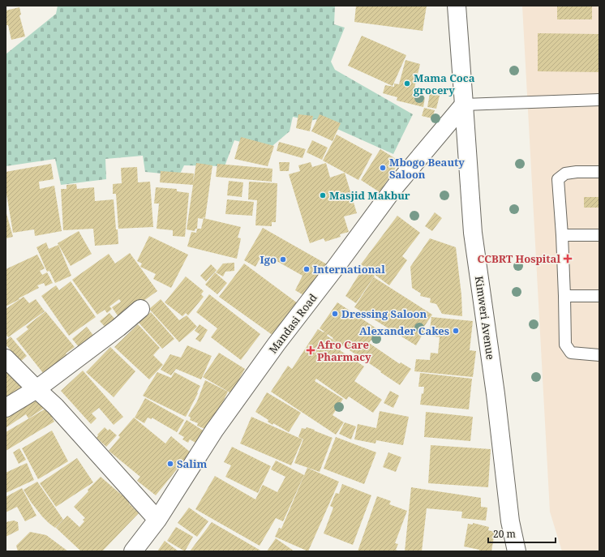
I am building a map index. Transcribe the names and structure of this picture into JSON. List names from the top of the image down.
{
  "streets": {
    "street": ["Kimweri Avenue", "Mandasi Road"]
  },
  "crossings": [
    ["Kimweri Avenue", "Mandasi Road"]
  ],
  "places": {
    "other": [
      "Mama Coca grocery",
      "Mbogo Beauty Saloon",
      "Masjid Makbur",
      "Igo",
      "International",
      "Dressing Saloon",
      "Alexander Cakes",
      "Salim"
    ],
    "health": ["CCBRT Hospital", "Afro Care Pharmacy"]
  },
  "scale_bar": "20 m"
}
